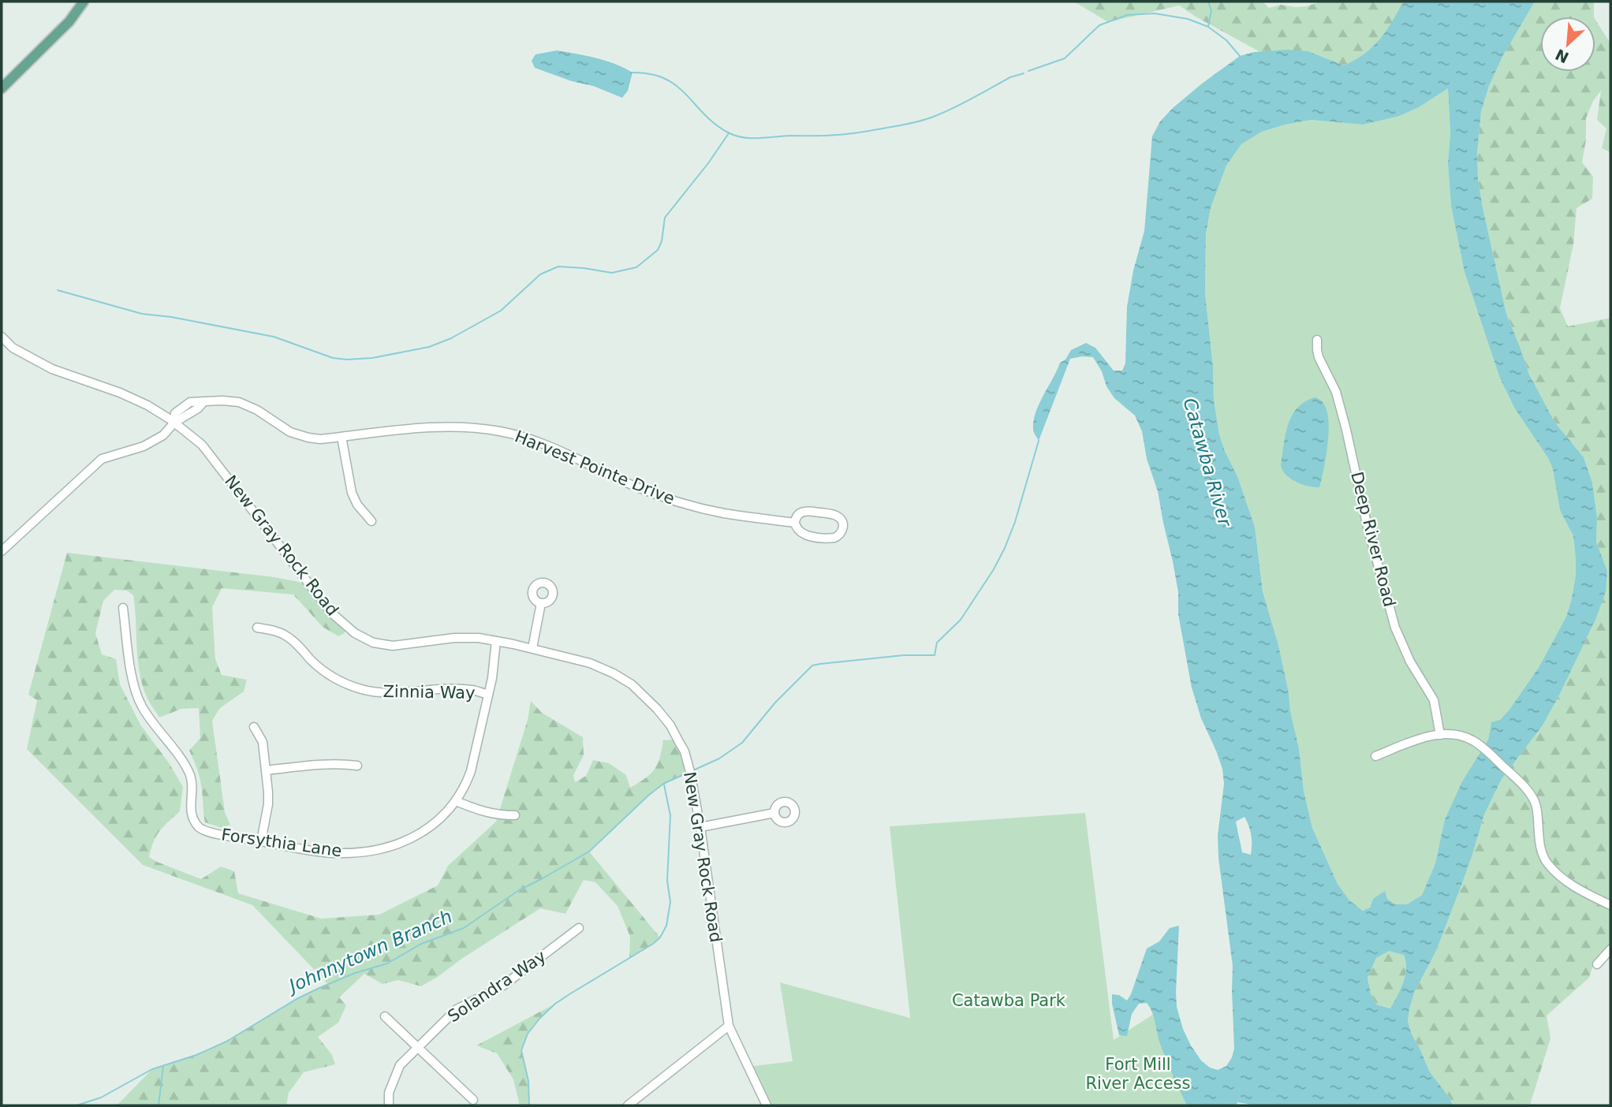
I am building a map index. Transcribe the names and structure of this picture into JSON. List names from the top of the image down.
{
  "streets": {
    "street": [
      "Harvest Pointe Drive",
      "Deep River Road",
      "New Gray Rock Road",
      "Zinnia Way",
      "Forsythia Lane",
      "Solandra Way"
    ]
  },
  "crossings": [
    ["Harvest Pointe Drive", "New Gray Rock Road"],
    ["New Gray Rock Road", "Forsythia Lane"],
    ["Zinnia Way", "Forsythia Lane"]
  ],
  "water": ["Catawba River", "Johnnytown Branch"],
  "parks": ["Catawba Park", "Fort Mill River Access"],
  "north": "bottom left"
}
